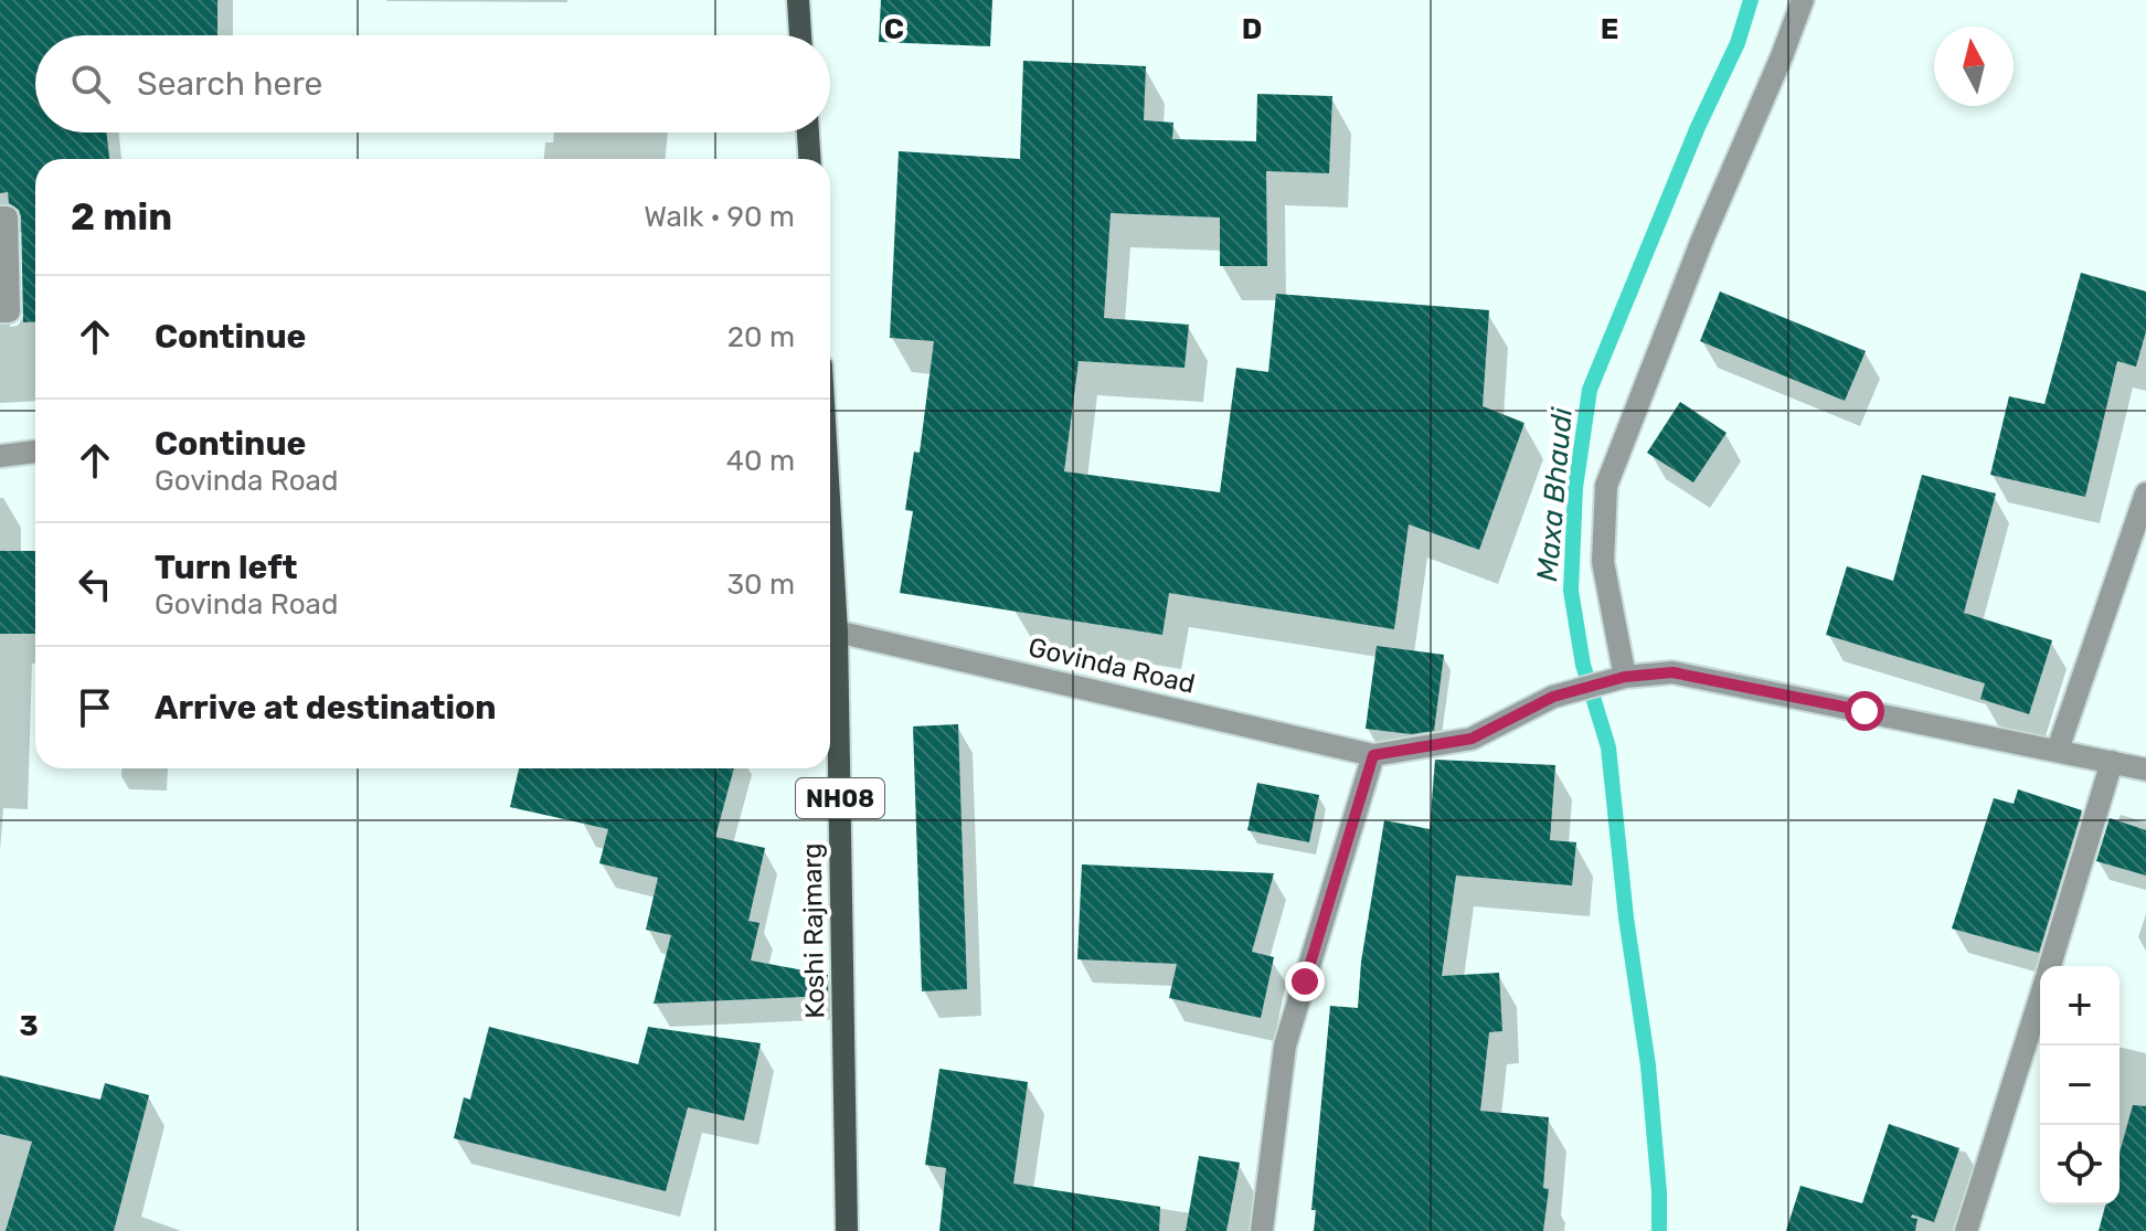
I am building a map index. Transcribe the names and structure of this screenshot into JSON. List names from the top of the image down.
{
  "streets": {
    "main road": ["NH08", "Koshi Rajmarg"],
    "street": ["Govinda Road"]
  },
  "crossings": [
    ["Govinda Road", "Koshi Rajmarg"]
  ],
  "water": ["Maxa Bhaudi"],
  "north": "top",
  "page": {
    "search": "Search here",
    "heading": ["2 min", "Walk · 90 m"],
    "list": [
      ["Continue", "20 m"],
      ["Continue", "Govinda Road", "40 m"],
      ["Turn left", "Govinda Road", "30 m"],
      "Arrive at destination"
    ],
    "map_buttons": ["+", "−"]
  },
  "grid": {
    "columns": ["C", "D", "E"],
    "rows": ["3"]
  }
}
